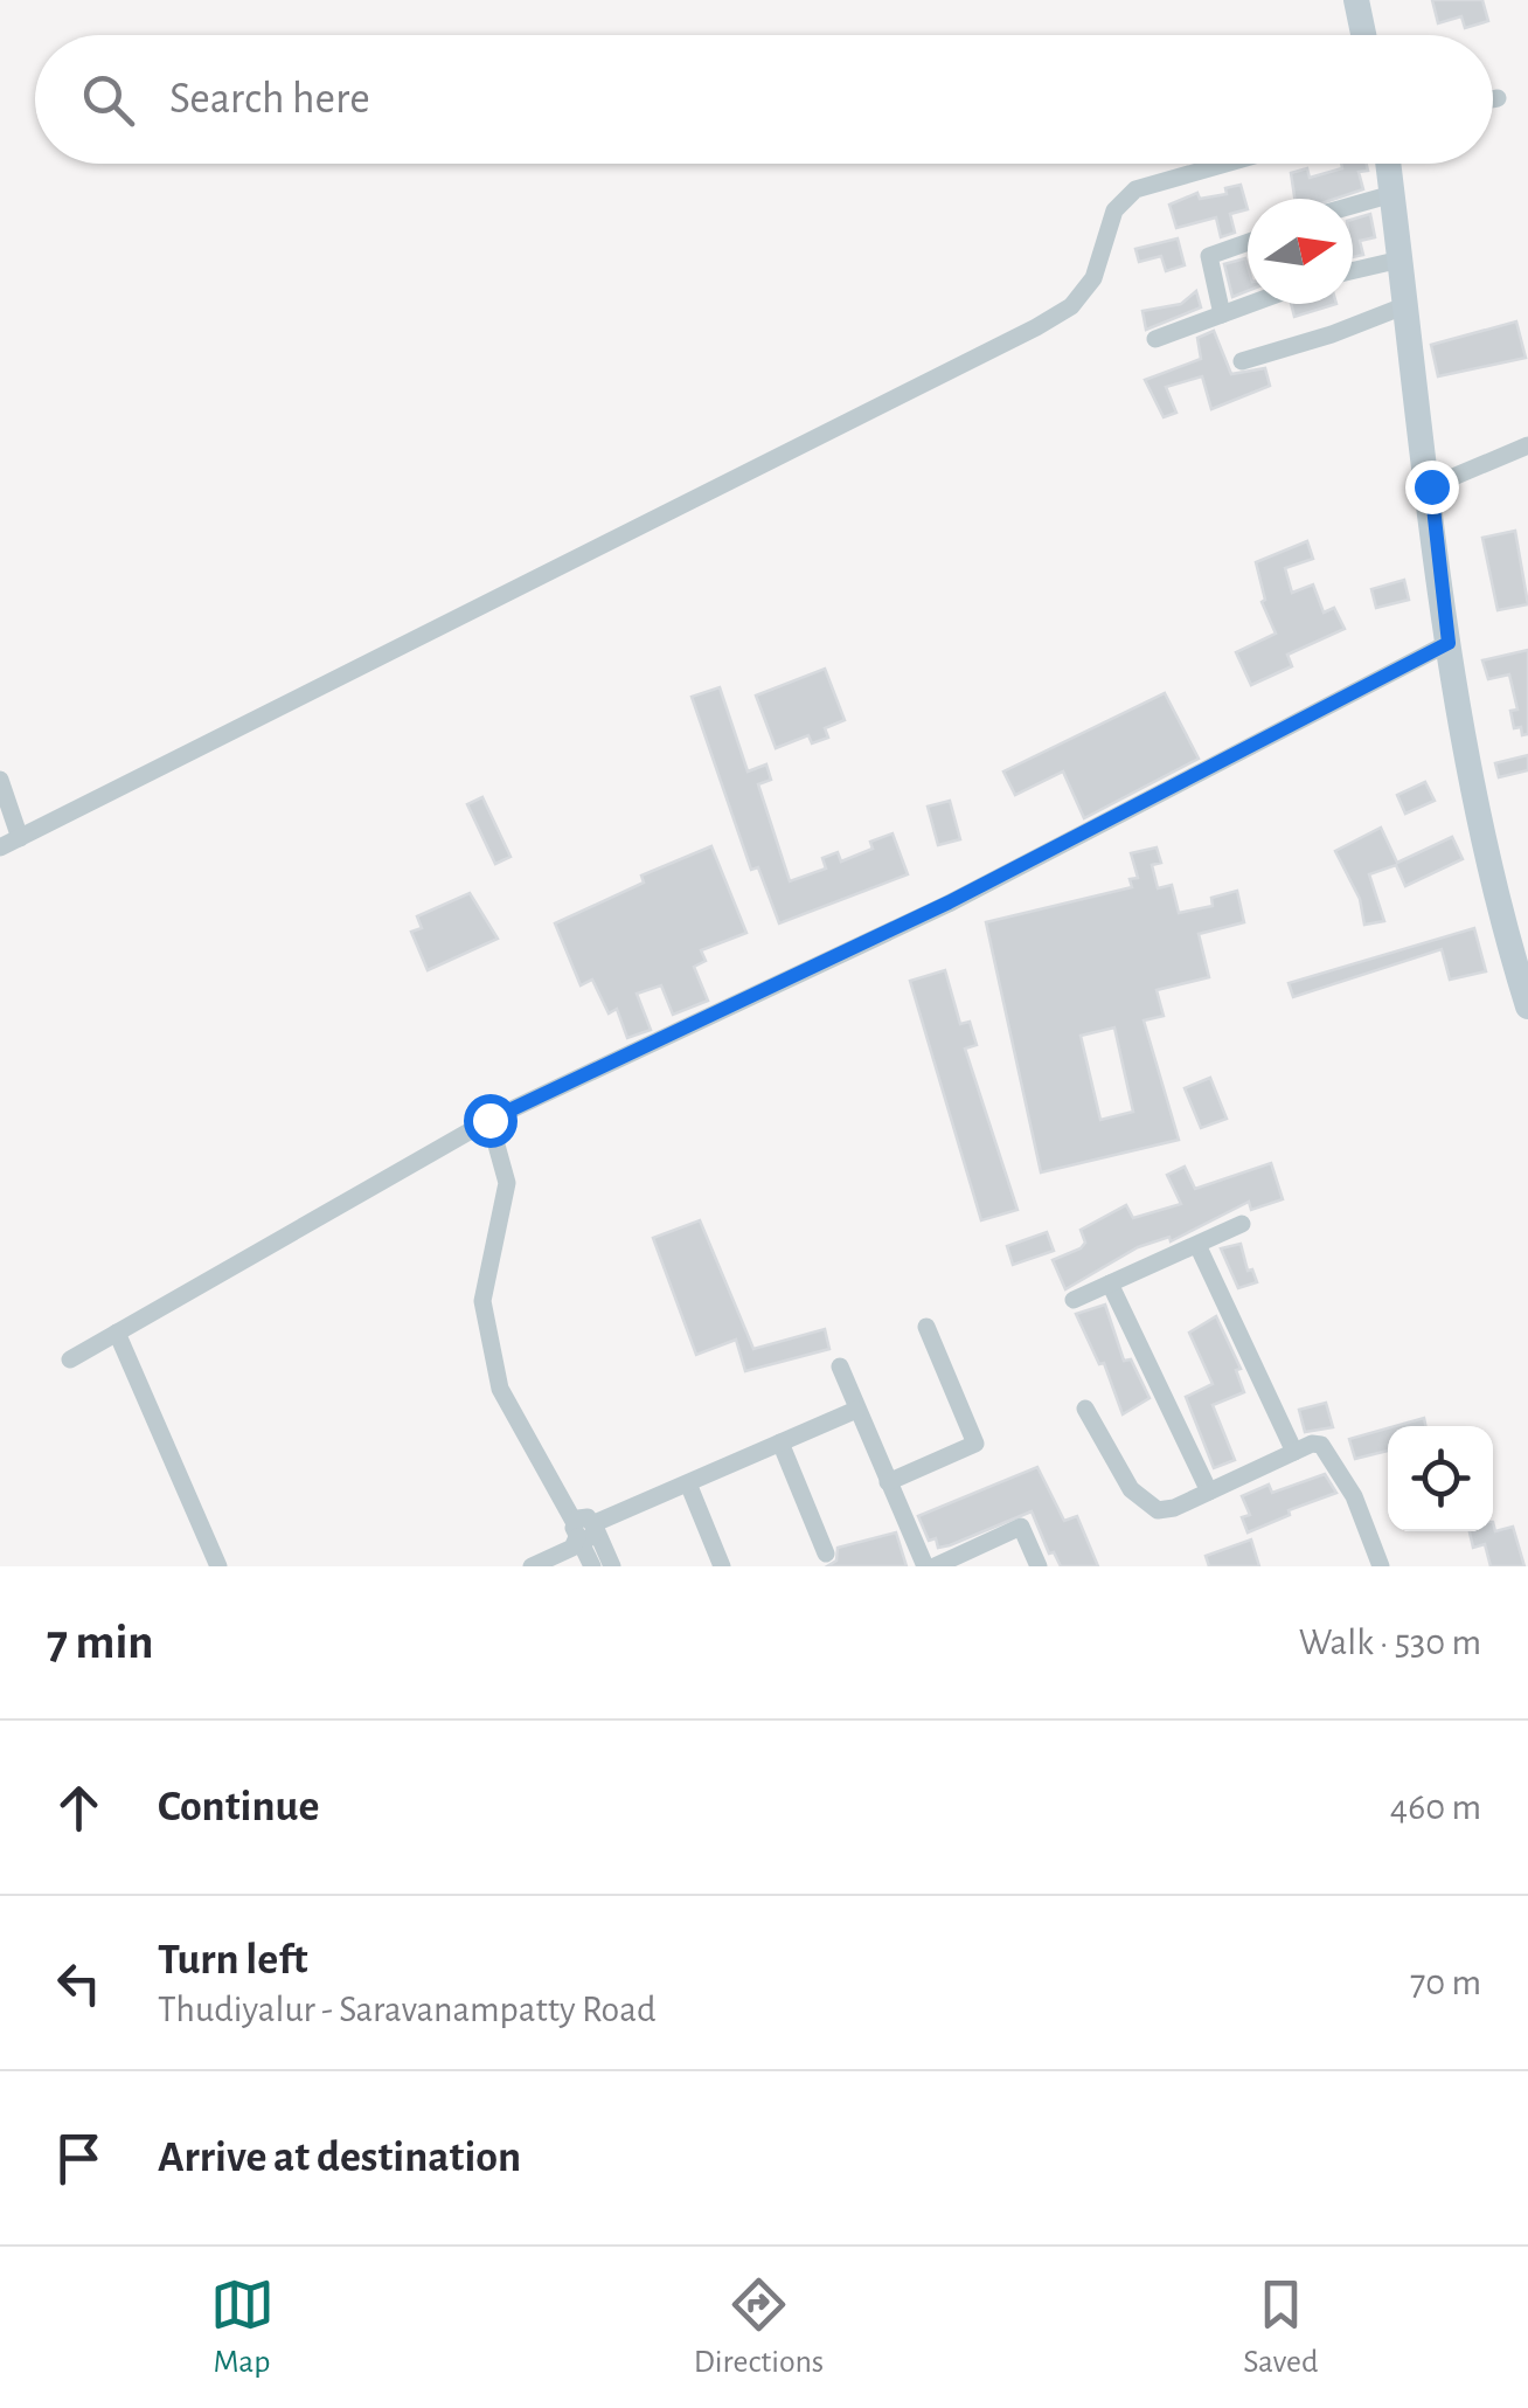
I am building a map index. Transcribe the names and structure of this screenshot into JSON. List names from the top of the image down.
{
  "north": "right",
  "page": {
    "search": "Search here",
    "heading": ["7 min", "Walk · 530 m"],
    "list": [
      ["Continue", "460 m"],
      ["Turn left", "Thudiyalur - Saravanampatty Road", "70 m"],
      "Arrive at destination"
    ],
    "nav": ["Map", "Directions", "Saved"]
  }
}
